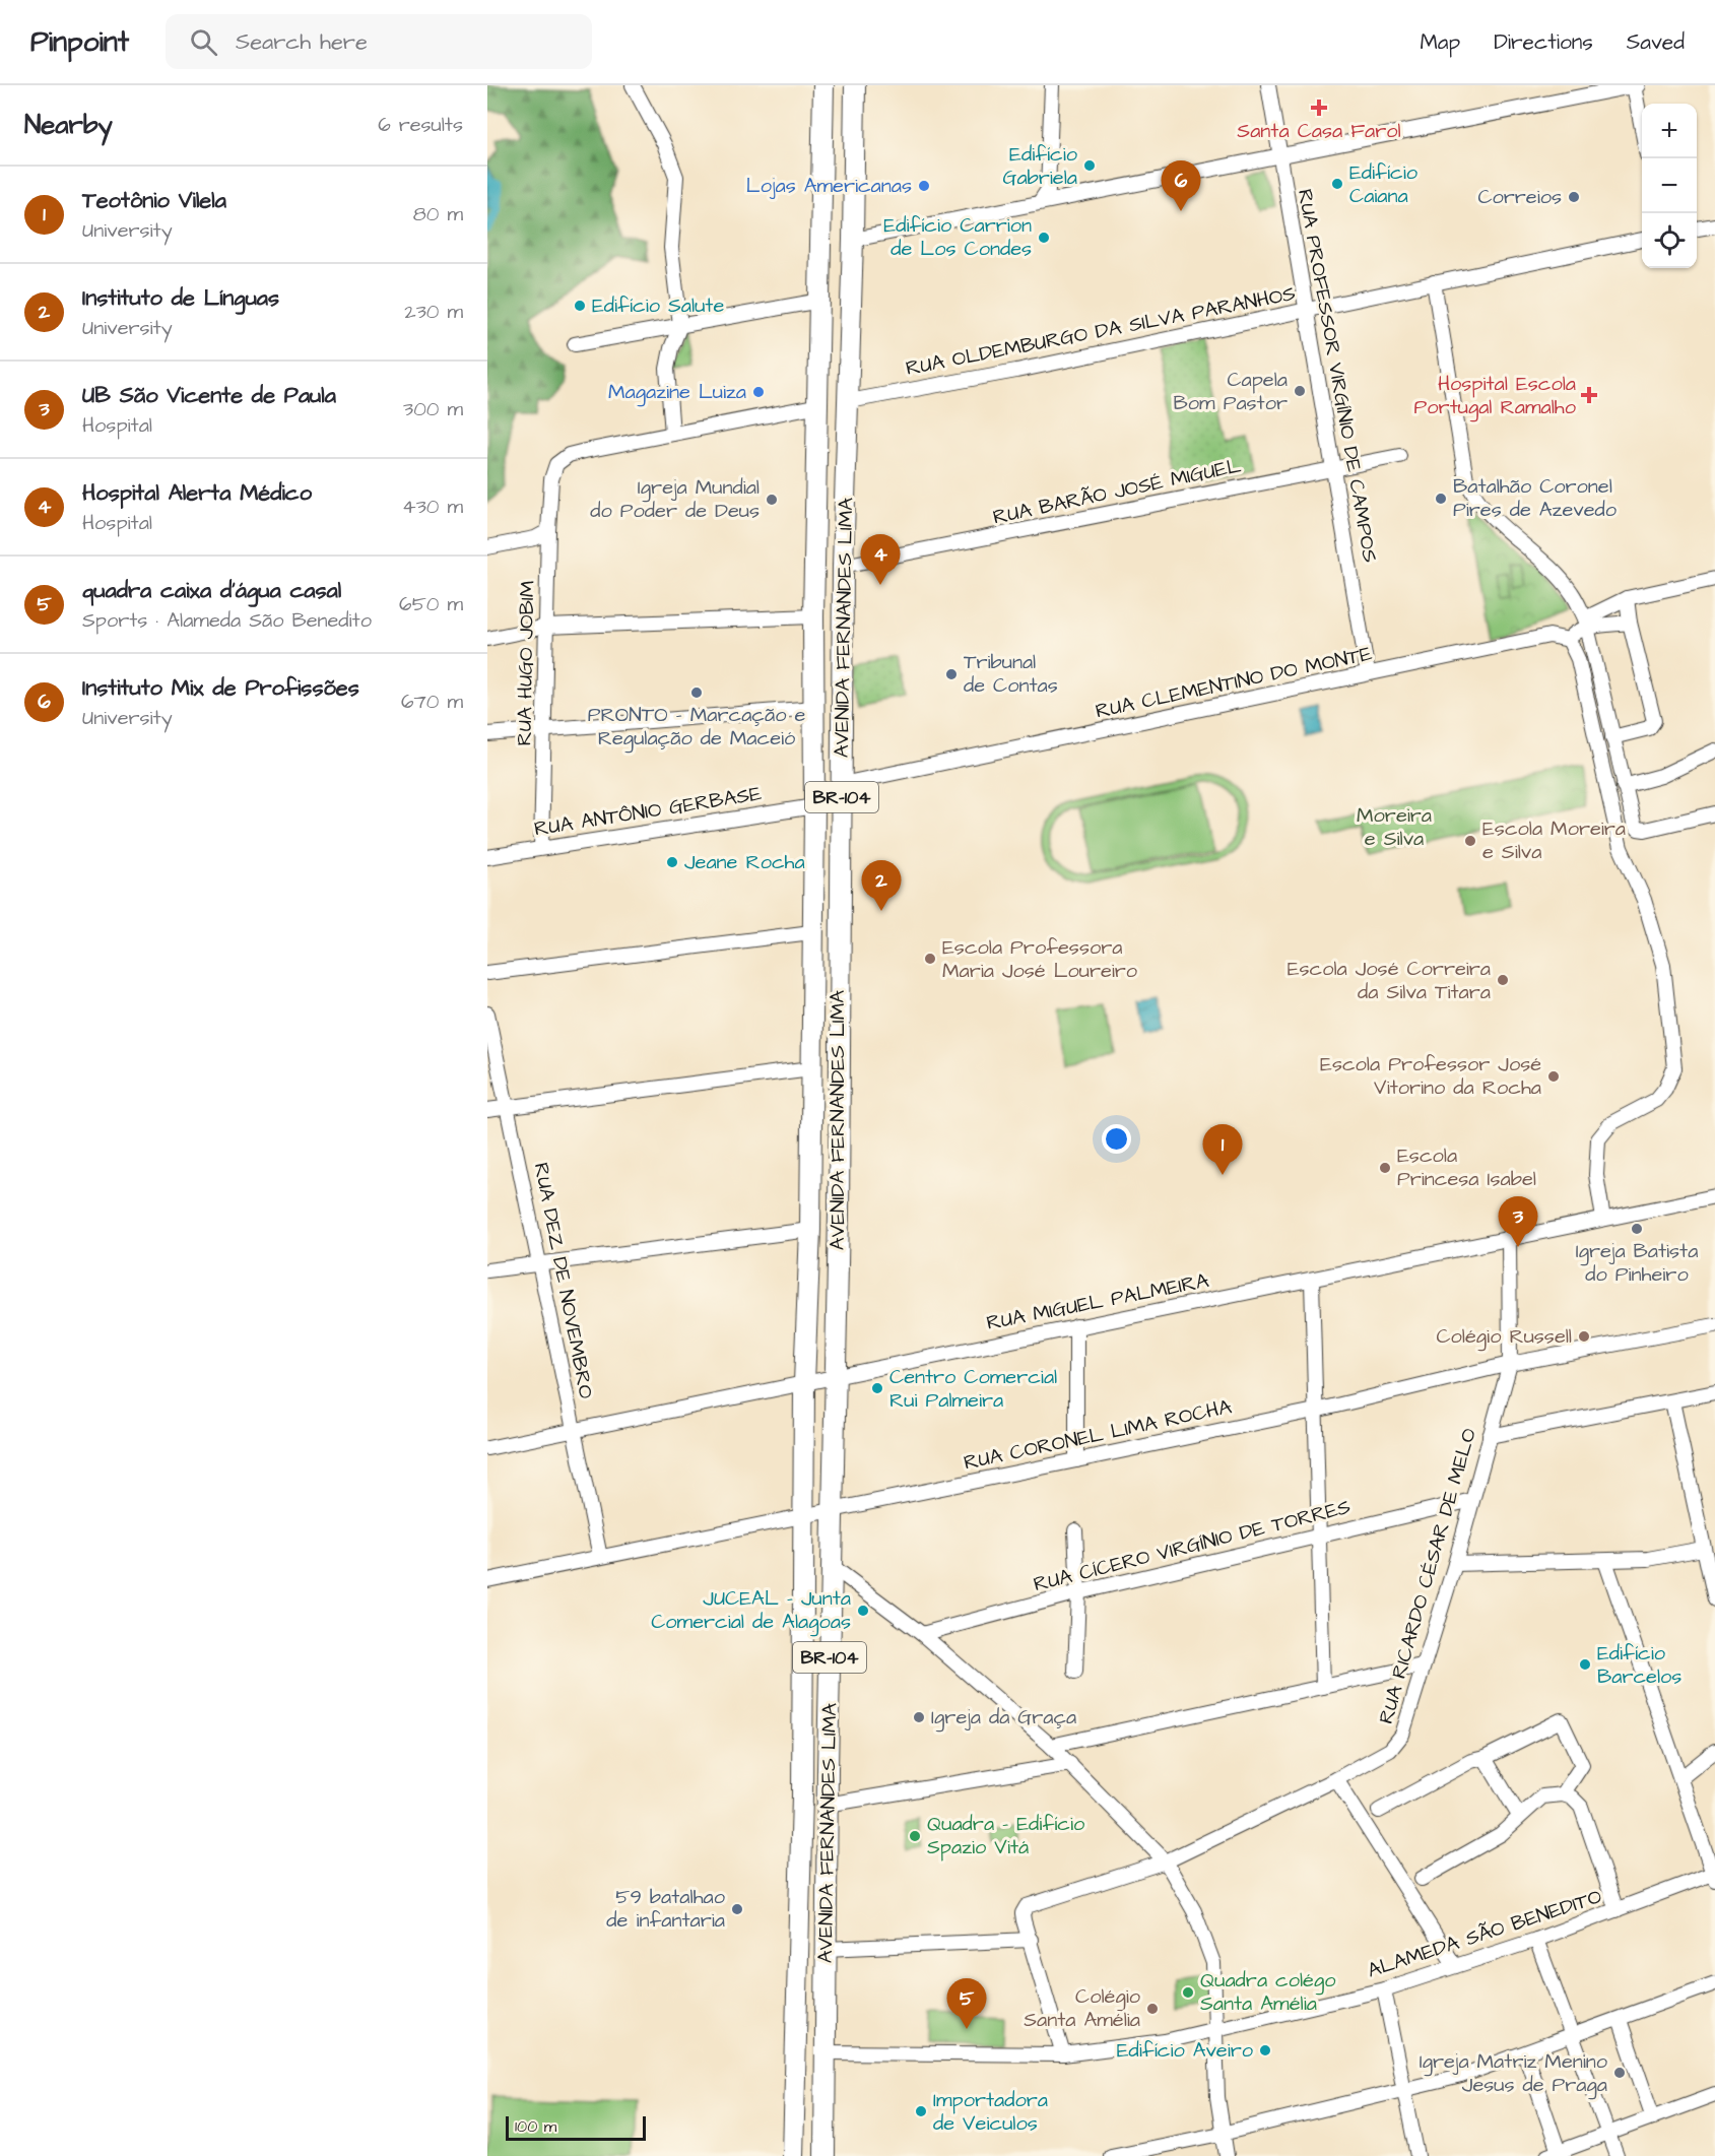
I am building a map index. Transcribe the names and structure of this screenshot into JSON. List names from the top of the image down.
{
  "streets": {
    "highway": ["AVENIDA FERNANDES LIMA", "BR-104"],
    "street": [
      "RUA OLDEMBURGO DA SILVA PARANHOS",
      "RUA PROFESSOR VIRGÍNIO DE CAMPOS",
      "RUA BARÃO JOSÉ MIGUEL",
      "RUA HUGO JOBIM",
      "RUA CLEMENTINO DO MONTE",
      "RUA ANTÔNIO GERBASE",
      "RUA DEZ DE NOVEMBRO",
      "RUA MIGUEL PALMEIRA",
      "RUA CORONEL LIMA ROCHA",
      "RUA CÍCERO VIRGÍNIO DE TORRES",
      "RUA RICARDO CÉSAR DE MELO",
      "ALAMEDA SÃO BENEDITO"
    ]
  },
  "crossings": [
    ["RUA OLDEMBURGO DA SILVA PARANHOS", "RUA PROFESSOR VIRGÍNIO DE CAMPOS"],
    ["RUA OLDEMBURGO DA SILVA PARANHOS", "AVENIDA FERNANDES LIMA"],
    ["RUA PROFESSOR VIRGÍNIO DE CAMPOS", "RUA BARÃO JOSÉ MIGUEL"],
    ["RUA PROFESSOR VIRGÍNIO DE CAMPOS", "RUA CLEMENTINO DO MONTE"],
    ["RUA BARÃO JOSÉ MIGUEL", "AVENIDA FERNANDES LIMA"],
    ["AVENIDA FERNANDES LIMA", "RUA CLEMENTINO DO MONTE"],
    ["AVENIDA FERNANDES LIMA", "RUA ANTÔNIO GERBASE"],
    ["AVENIDA FERNANDES LIMA", "RUA MIGUEL PALMEIRA"],
    ["AVENIDA FERNANDES LIMA", "RUA CORONEL LIMA ROCHA"],
    ["AVENIDA FERNANDES LIMA", "ALAMEDA SÃO BENEDITO"],
    ["RUA HUGO JOBIM", "RUA ANTÔNIO GERBASE"],
    ["RUA DEZ DE NOVEMBRO", "RUA MIGUEL PALMEIRA"],
    ["RUA DEZ DE NOVEMBRO", "RUA CORONEL LIMA ROCHA"],
    ["RUA MIGUEL PALMEIRA", "RUA RICARDO CÉSAR DE MELO"],
    ["RUA CORONEL LIMA ROCHA", "RUA RICARDO CÉSAR DE MELO"],
    ["RUA CÍCERO VIRGÍNIO DE TORRES", "RUA RICARDO CÉSAR DE MELO"]
  ],
  "parks": ["Moreira e Silva"],
  "places": {
    "health": ["Santa Casa Farol", "Hospital Escola Portugal Ramalho"],
    "other": [
      "Edifício Gabriela",
      "Edifício Caiana",
      "Lojas Americanas",
      "Correios",
      "Edifício Carrion de Los Condes",
      "Edifício Salute",
      "Capela Bom Pastor",
      "Magazine Luiza",
      "Batalhão Coronel Pires de Azevedo",
      "Igreja Mundial do Poder de Deus",
      "Tribunal de Contas",
      "PRONTO - Marcação e Regulação de Maceió",
      "Escola Moreira e Silva",
      "Jeane Rocha",
      "Escola Professora Maria José Loureiro",
      "Escola José Correira da Silva Titara",
      "Escola Professor José Vitorino da Rocha",
      "Escola Princesa Isabel",
      "Igreja Batista do Pinheiro",
      "Colégio Russell",
      "Centro Comercial Rui Palmeira",
      "JUCEAL - Junta Comercial de Alagoas",
      "Edifício Barcelos",
      "Igreja da Graça",
      "Quadra - Edifício Spazio Vitá",
      "59 batalhao de infantaria",
      "Quadra colégo Santa Amélia",
      "Colégio Santa Amélia",
      "Edifício Aveiro",
      "Igreja Matriz Menino Jesus de Praga",
      "Importadora de Veiculos"
    ]
  },
  "scale_bar": "100 m",
  "page": {
    "header": "Pinpoint",
    "search": "Search here",
    "nav": ["Map", "Directions", "Saved"],
    "heading": ["Nearby", "6 results"],
    "map_buttons": ["+", "−"],
    "pins": [
      "6",
      "4",
      "2",
      "1",
      "3",
      "5"
    ],
    "list": [
      {
        "mark": "1",
        "name": "Teotônio Vilela",
        "note": "University",
        "value": "80 m"
      },
      {
        "mark": "2",
        "name": "Instituto de Línguas",
        "note": "University",
        "value": "230 m"
      },
      {
        "mark": "3",
        "name": "UB São Vicente de Paula",
        "note": "Hospital",
        "value": "300 m"
      },
      {
        "mark": "4",
        "name": "Hospital Alerta Médico",
        "note": "Hospital",
        "value": "430 m"
      },
      {
        "mark": "5",
        "name": "quadra caixa d'água casal",
        "note": "Sports · Alameda São Benedito",
        "value": "650 m"
      },
      {
        "mark": "6",
        "name": "Instituto Mix de Profissões",
        "note": "University",
        "value": "670 m"
      }
    ],
    "scale": "100 m"
  }
}
